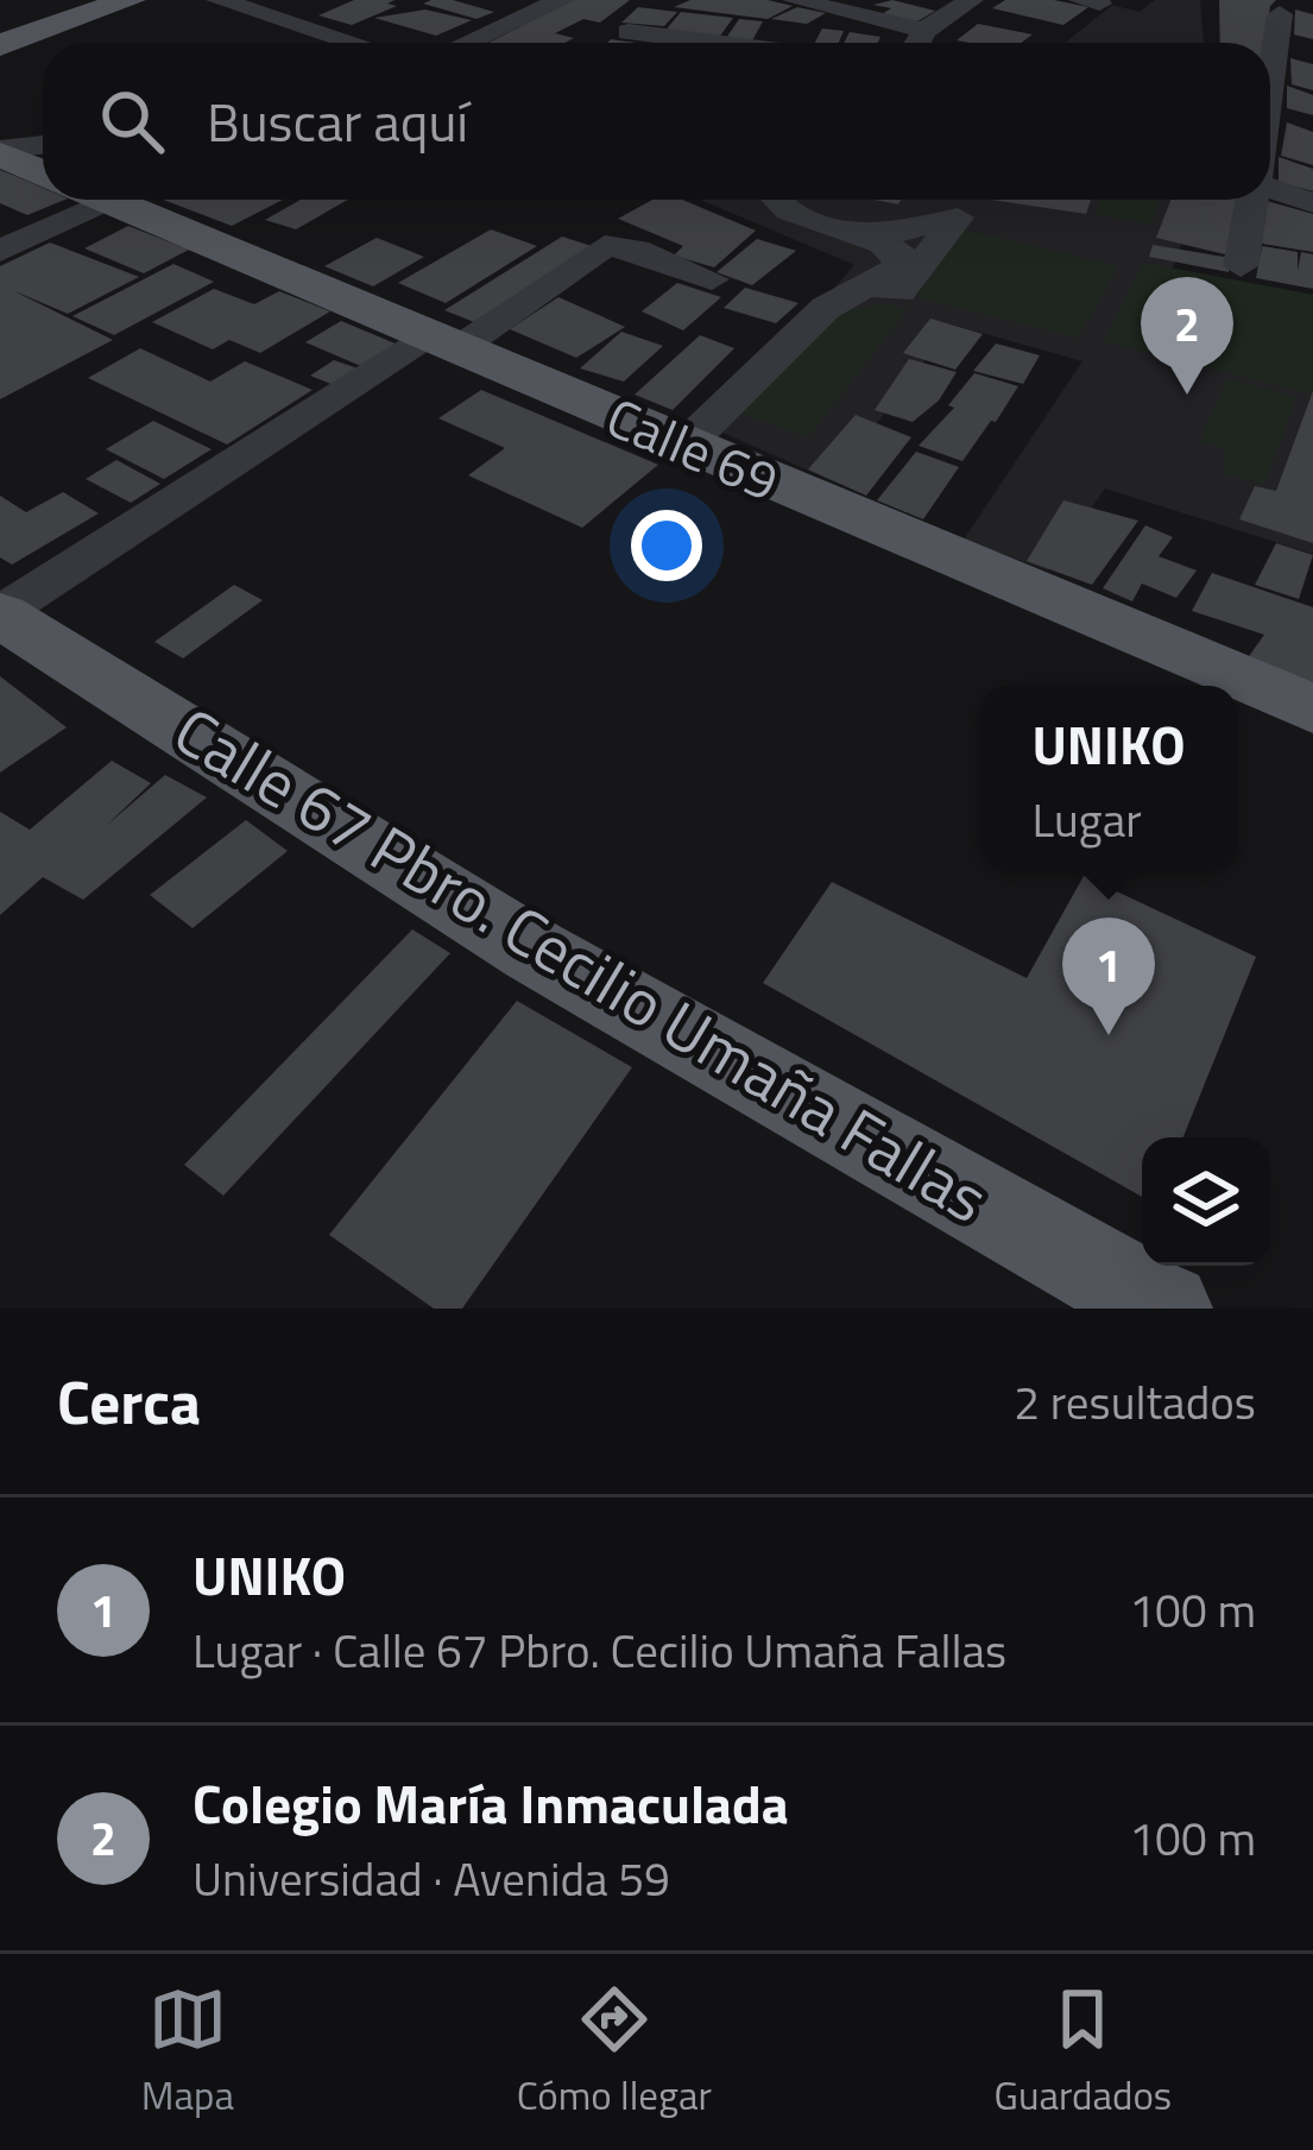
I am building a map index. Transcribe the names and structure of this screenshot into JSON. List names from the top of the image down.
{
  "streets": {
    "main road": ["Calle 69", "Calle 67 Pbro. Cecilio Umaña Fallas"]
  },
  "page": {
    "search": "Buscar aquí",
    "pins": ["2", "1"],
    "popup": ["UNIKO", "Lugar"],
    "heading": ["Cerca", "2 resultados"],
    "list": [
      {
        "mark": "1",
        "name": "UNIKO",
        "note": "Lugar · Calle 67 Pbro. Cecilio Umaña Fallas",
        "value": "100 m"
      },
      {
        "mark": "2",
        "name": "Colegio María Inmaculada",
        "note": "Universidad · Avenida 59",
        "value": "100 m"
      }
    ],
    "nav": ["Mapa", "Cómo llegar", "Guardados"]
  }
}
